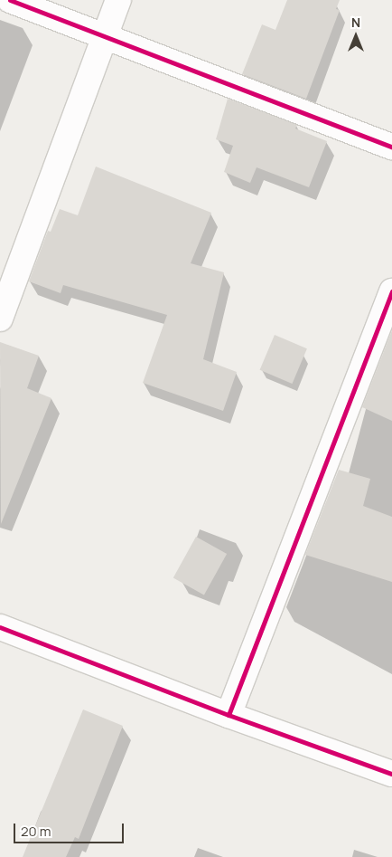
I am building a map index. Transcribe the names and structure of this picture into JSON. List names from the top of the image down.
{
  "scale_bar": "20 m",
  "north": "top"
}
